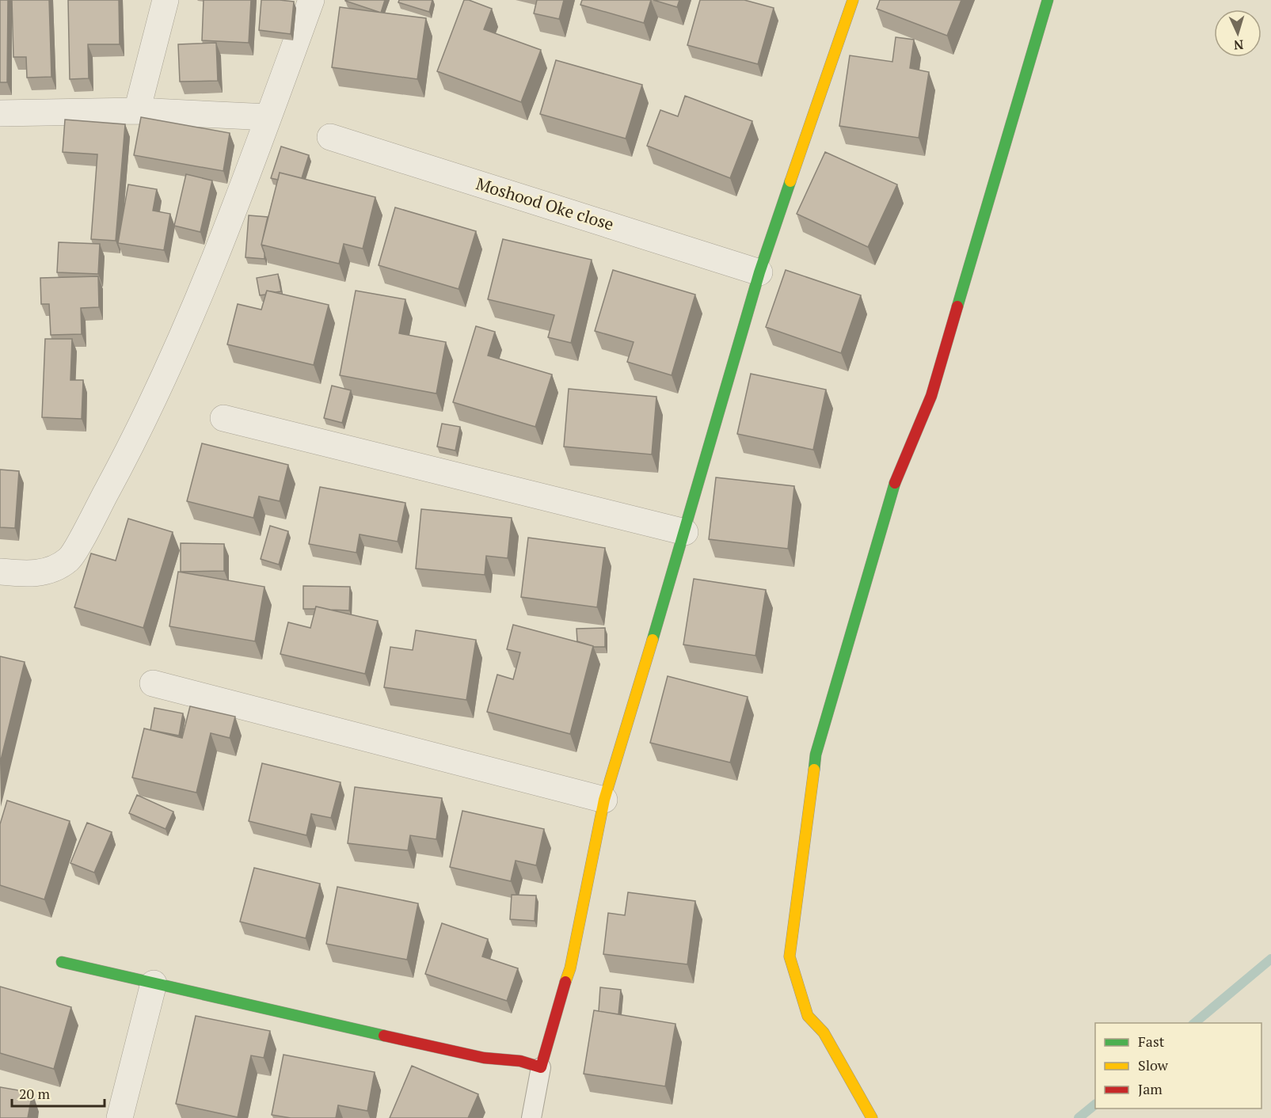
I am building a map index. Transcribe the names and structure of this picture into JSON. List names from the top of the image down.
{
  "streets": {
    "street": ["Moshood Oke close"]
  },
  "legend": ["Fast", "Slow", "Jam"],
  "scale_bar": "20 m",
  "north": "bottom"
}
